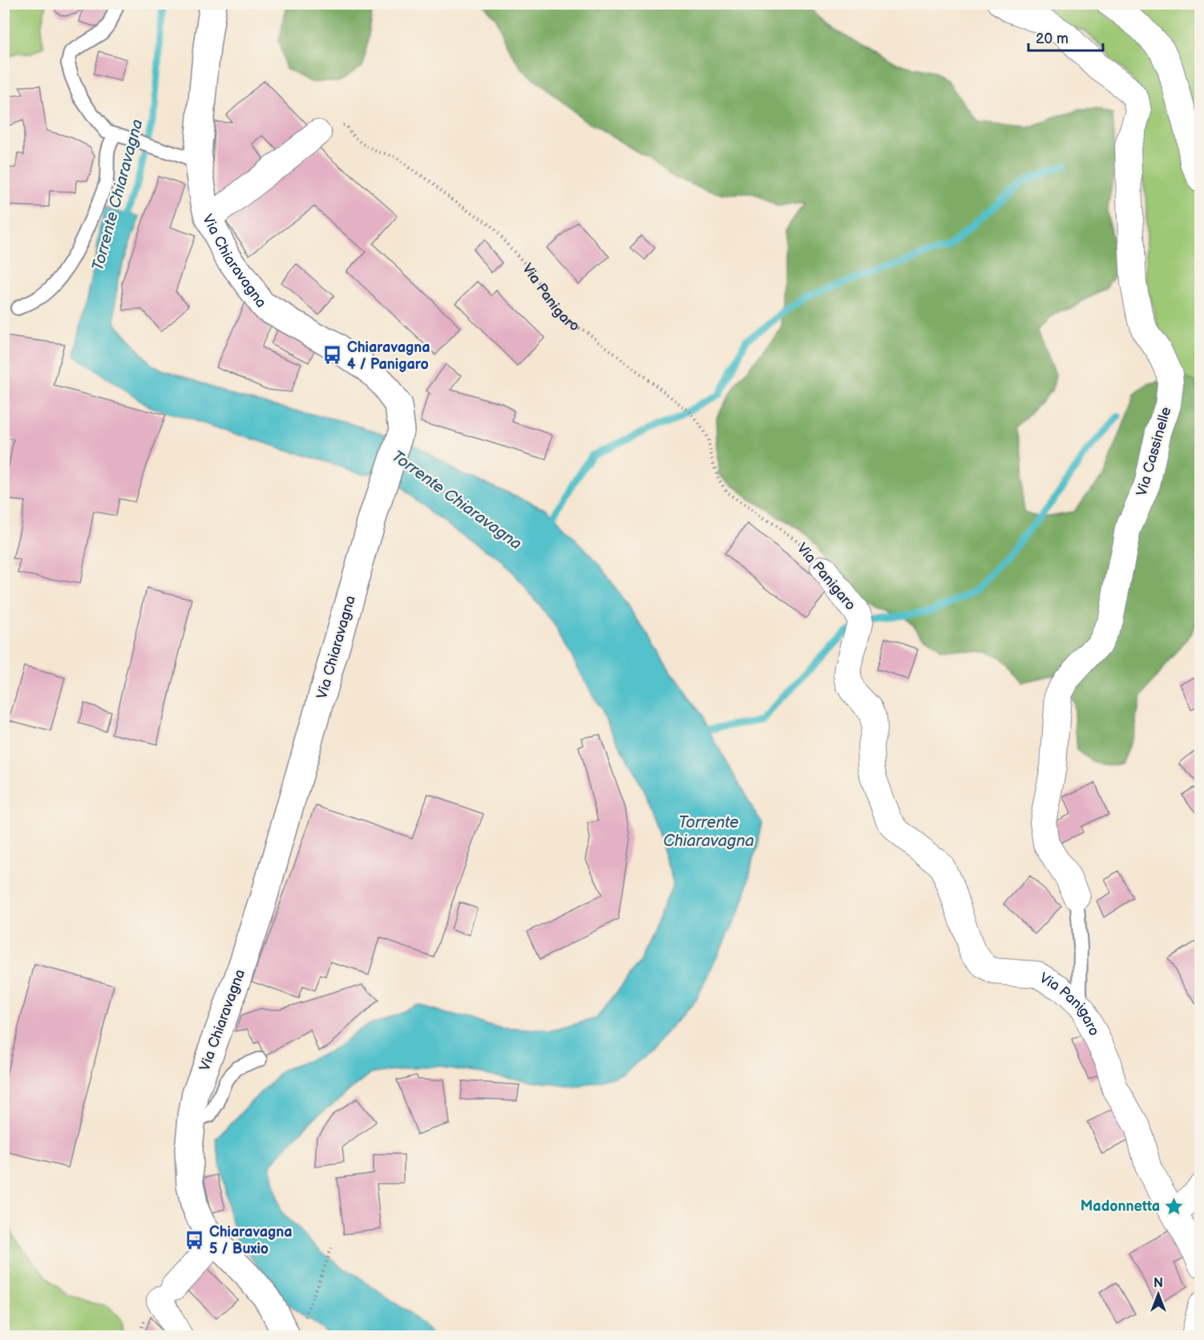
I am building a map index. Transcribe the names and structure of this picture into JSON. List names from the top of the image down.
{
  "streets": {
    "street": ["Via Chiaravagna", "Via Panigaro", "Via Cassinelle"]
  },
  "crossings": [
    ["Via Panigaro", "Via Cassinelle"]
  ],
  "water": ["Torrente Chiaravagna"],
  "places": {
    "bus stop": ["Chiaravagna 4 / Panigaro", "Chiaravagna 5 / Buxio"],
    "place": ["Madonnetta"]
  },
  "scale_bar": "20 m",
  "north": "top"
}
